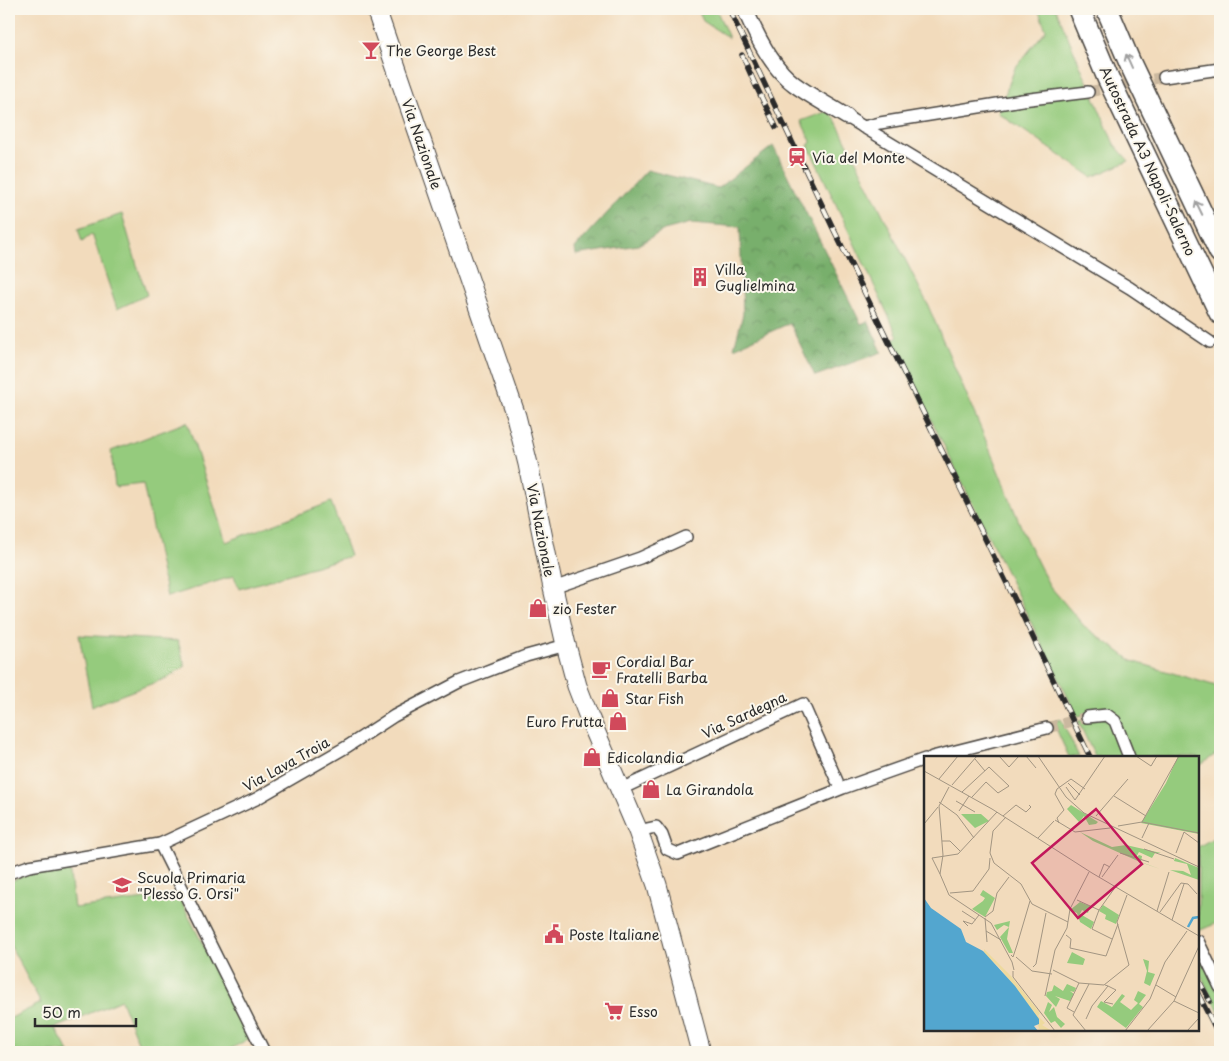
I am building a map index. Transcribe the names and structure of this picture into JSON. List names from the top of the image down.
{
  "streets": {
    "highway": ["Autostrada A3 Napoli-Salerno"],
    "main road": ["Via Nazionale"],
    "street": ["Via Sardegna", "Via Lava Troia"]
  },
  "crossings": [
    ["Via Nazionale", "Via Sardegna"],
    ["Via Nazionale", "Via Lava Troia"]
  ],
  "places": {
    "bar": ["The George Best"],
    "station": ["Via del Monte"],
    "building": ["Villa Guglielmina"],
    "shop": [
      "zio Fester",
      "Star Fish",
      "Euro Frutta",
      "Edicolandia",
      "La Girandola"
    ],
    "cafe": ["Cordial Bar Fratelli Barba"],
    "school or university": ["Scuola Primaria \"Plesso G. Orsi\""],
    "public building": ["Poste Italiane"],
    "supermarket": ["Esso"]
  },
  "scale_bar": "50 m"
}
